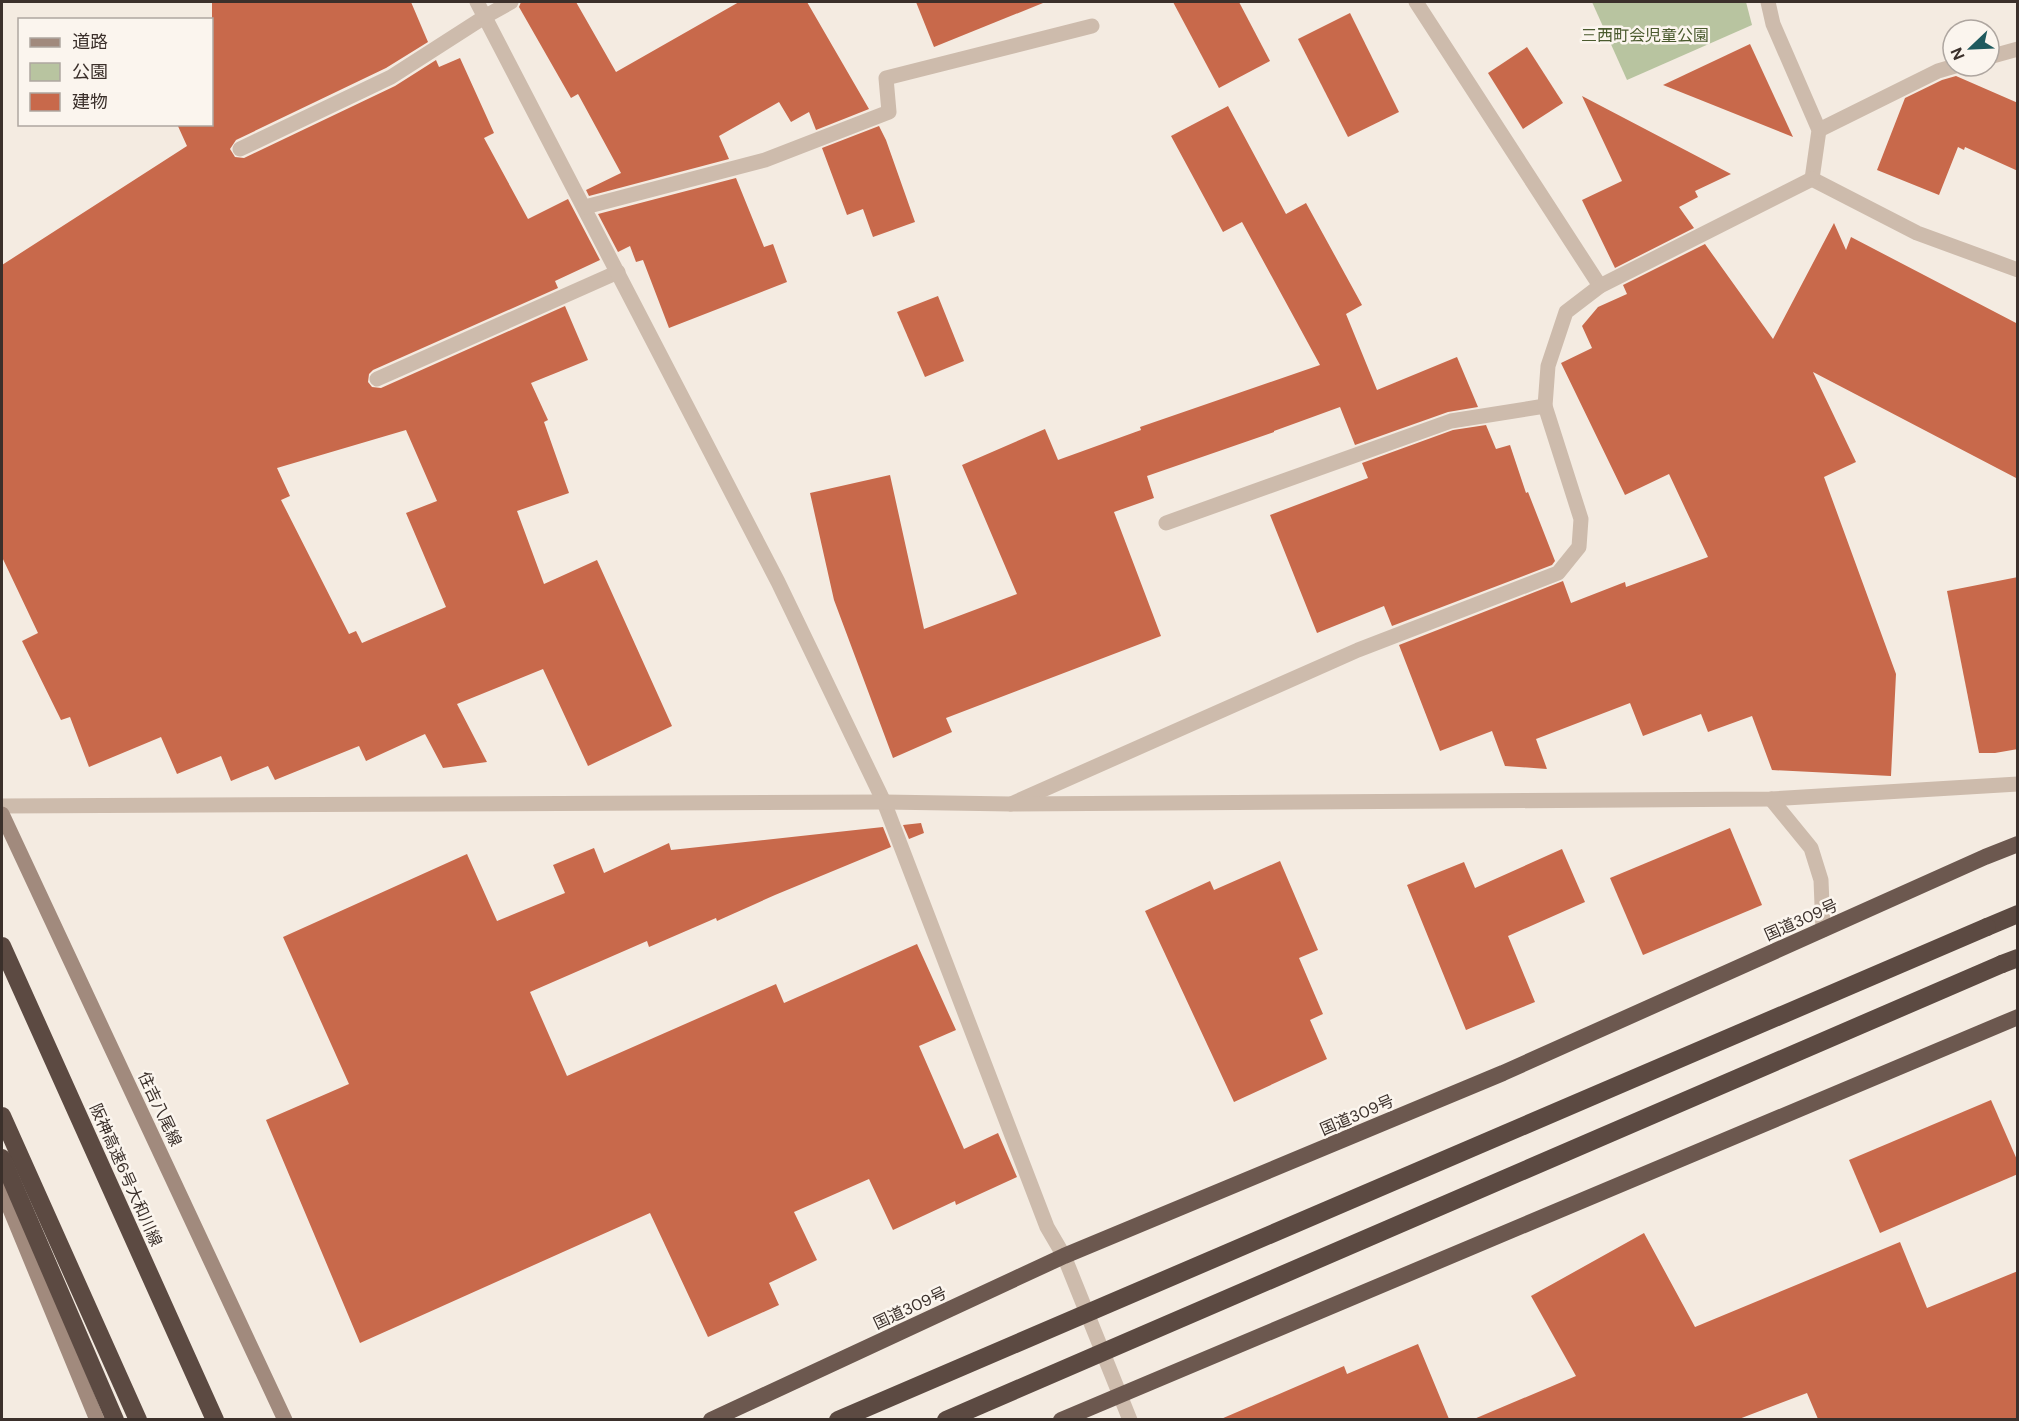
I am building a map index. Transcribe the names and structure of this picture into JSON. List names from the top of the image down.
{
  "streets": {
    "highway": ["国道309号", "阪神高速6号大和川線"],
    "main road": ["住吉八尾線"]
  },
  "parks": ["三西町会児童公園"],
  "legend": ["道路", "公園", "建物"],
  "north": "bottom left"
}
